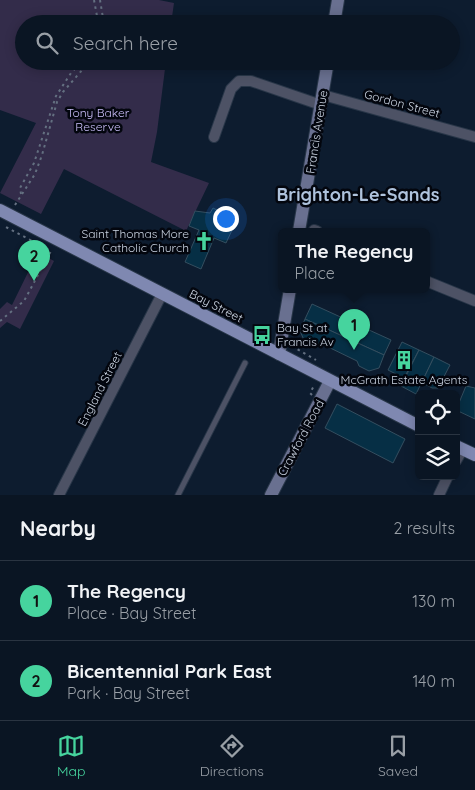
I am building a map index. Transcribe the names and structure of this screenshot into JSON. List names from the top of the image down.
{
  "streets": {
    "main road": ["Bay Street"],
    "street": [
      "Gordon Street",
      "Francis Avenue",
      "England Street",
      "Crawford Road"
    ]
  },
  "crossings": [
    ["Gordon Street", "Francis Avenue"],
    ["Bay Street", "England Street"],
    ["Bay Street", "Crawford Road"]
  ],
  "districts": ["Brighton-Le-Sands"],
  "parks": ["Tony Baker Reserve"],
  "places": {
    "church": ["Saint Thomas More Catholic Church"],
    "bus stop": ["Bay St at Francis Av"],
    "building": ["McGrath Estate Agents"]
  },
  "page": {
    "search": "Search here",
    "popup": ["The Regency", "Place"],
    "pins": ["2", "1"],
    "heading": ["Nearby", "2 results"],
    "list": [
      {
        "mark": "1",
        "name": "The Regency",
        "note": "Place · Bay Street",
        "value": "130 m"
      },
      {
        "mark": "2",
        "name": "Bicentennial Park East",
        "note": "Park · Bay Street",
        "value": "140 m"
      }
    ],
    "nav": ["Map", "Directions", "Saved"]
  }
}
